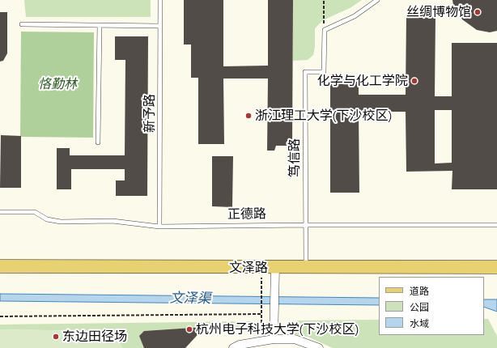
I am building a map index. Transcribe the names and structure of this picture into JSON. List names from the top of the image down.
{
  "streets": {
    "main road": ["文泽路"],
    "lane": ["新予路", "笃信路", "正德路"]
  },
  "crossings": [
    ["新予路", "正德路"],
    ["笃信路", "正德路"],
    ["笃信路", "文泽路"]
  ],
  "water": ["文泽渠"],
  "parks": ["恪勤林"],
  "places": [
    "丝绸博物馆",
    "化学与化工学院",
    "浙江理工大学(下沙校区)",
    "杭州电子科技大学(下沙校区)",
    "东边田径场"
  ],
  "legend": ["道路", "公园", "水域"]
}
